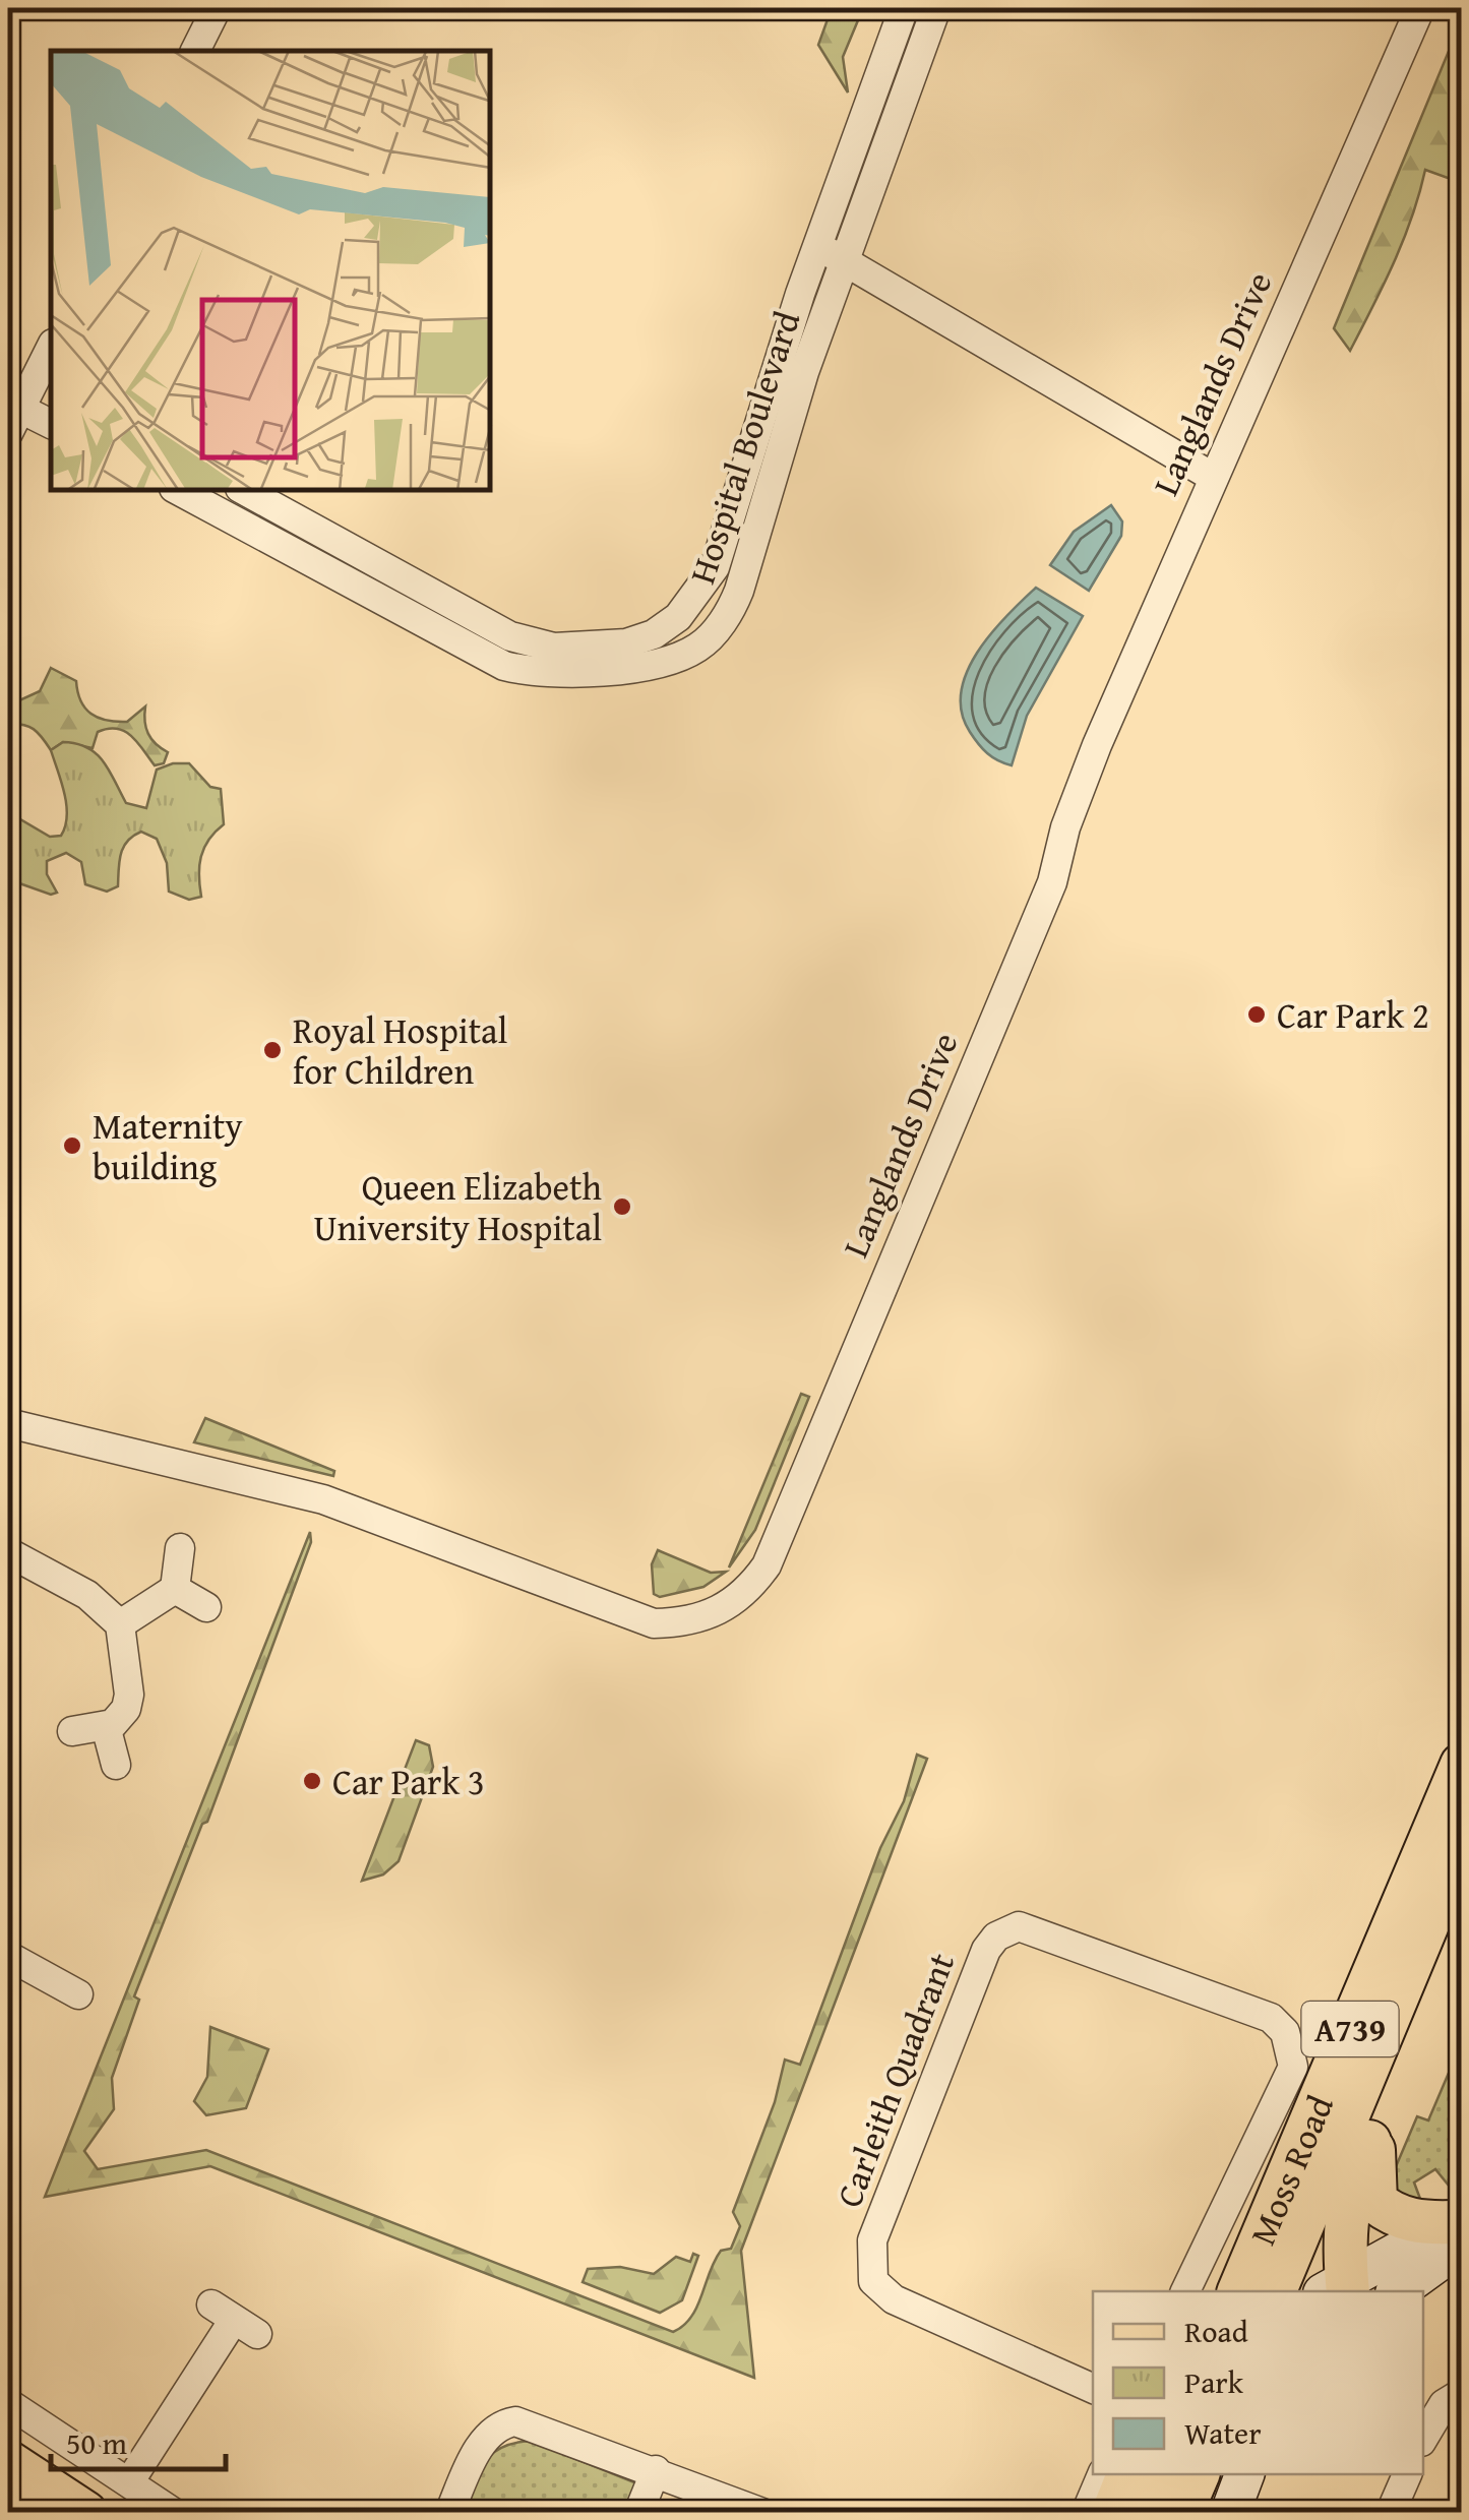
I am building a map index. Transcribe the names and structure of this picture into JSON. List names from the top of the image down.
{
  "streets": {
    "main road": ["A739", "Moss Road"],
    "street": ["Langlands Drive", "Hospital Boulevard", "Carleith Quadrant"]
  },
  "places": [
    "Car Park 2",
    "Royal Hospital for Children",
    "Maternity building",
    "Queen Elizabeth University Hospital",
    "Car Park 3"
  ],
  "legend": ["Road", "Park", "Water"],
  "scale_bar": "50 m"
}
